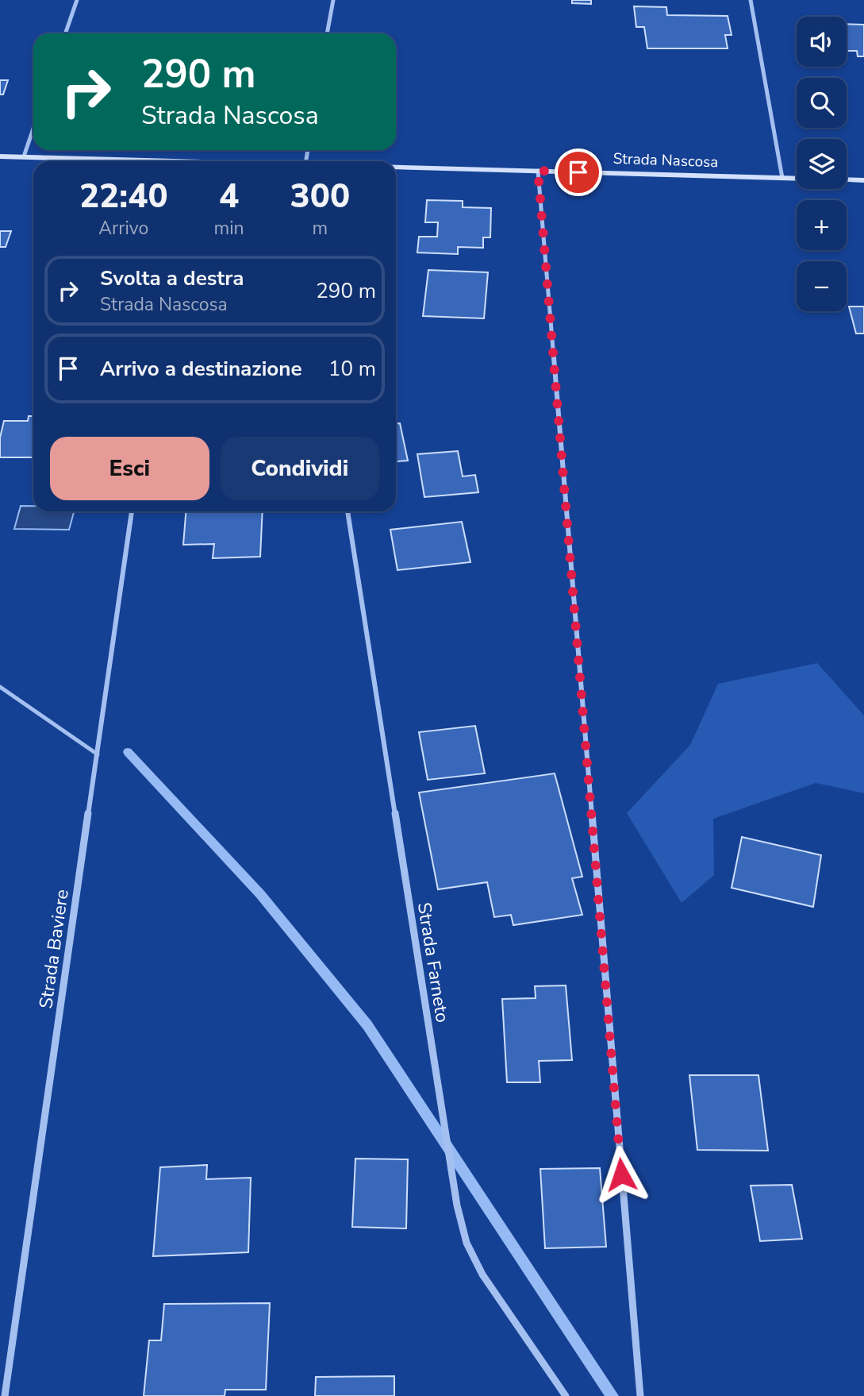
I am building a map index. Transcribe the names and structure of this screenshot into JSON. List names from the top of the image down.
{
  "streets": {
    "street": ["Strada Nascosa", "Strada Baviere", "Strada Farneto"]
  },
  "page": {
    "map_buttons": ["+", "−"],
    "turn": ["290 m", "Strada Nascosa"],
    "eta": [
      "22:40",
      "Arrivo",
      "4",
      "min",
      "300",
      "m"
    ],
    "list": [
      {
        "name": "Svolta a destra",
        "note": "Strada Nascosa",
        "value": "290 m"
      },
      {
        "name": "Arrivo a destinazione",
        "value": "10 m"
      }
    ],
    "buttons": ["Esci", "Condividi"]
  }
}
